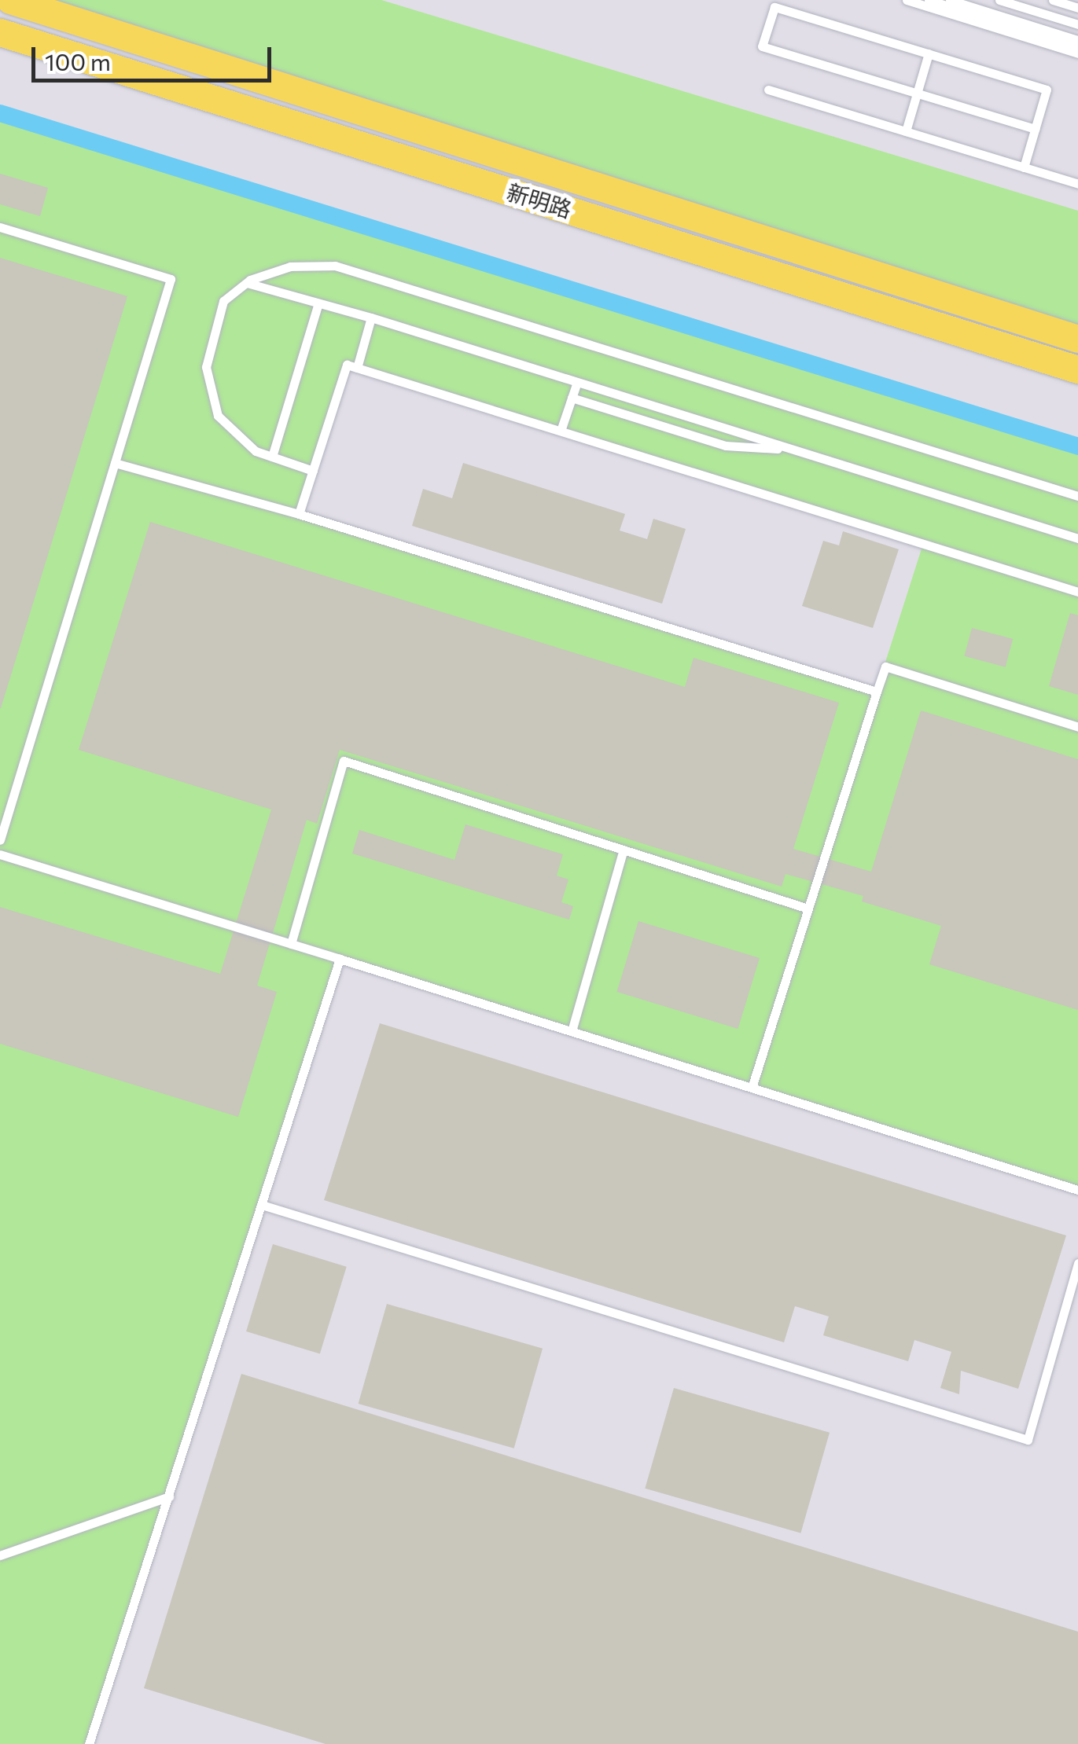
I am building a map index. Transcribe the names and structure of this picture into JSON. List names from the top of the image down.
{
  "streets": {
    "main road": ["新明路"]
  },
  "scale_bar": "100 m"
}
